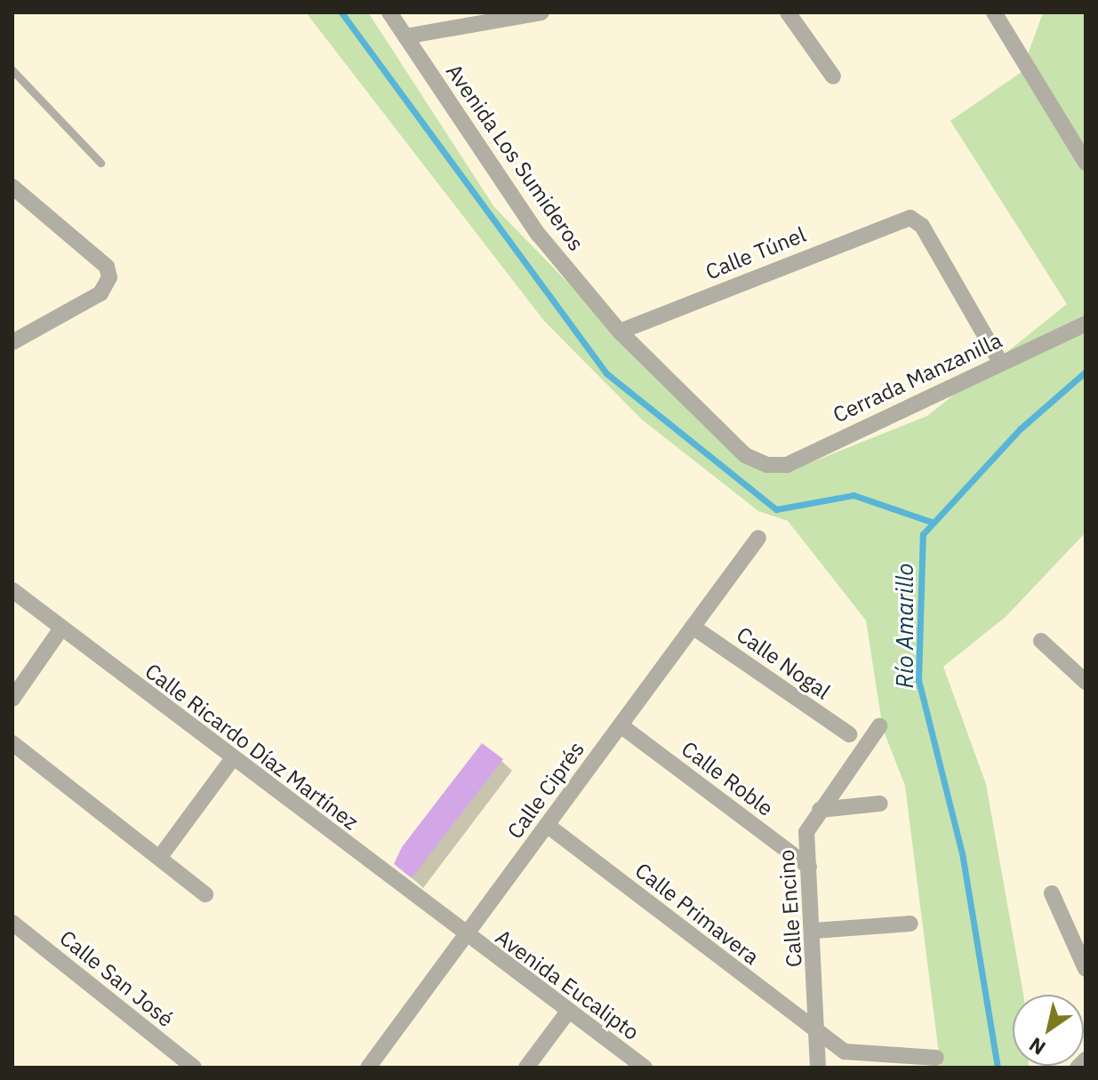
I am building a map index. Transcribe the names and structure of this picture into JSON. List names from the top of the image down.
{
  "streets": {
    "street": [
      "Avenida Los Sumideros",
      "Calle Túnel",
      "Cerrada Manzanilla",
      "Calle Nogal",
      "Calle Ricardo Díaz Martínez",
      "Calle Roble",
      "Calle Ciprés",
      "Calle Encino",
      "Calle Primavera",
      "Calle San José",
      "Avenida Eucalipto"
    ]
  },
  "crossings": [
    ["Avenida Los Sumideros", "Calle Túnel"],
    ["Avenida Los Sumideros", "Cerrada Manzanilla"],
    ["Calle Túnel", "Cerrada Manzanilla"],
    ["Calle Nogal", "Calle Ciprés"],
    ["Calle Ricardo Díaz Martínez", "Calle Ciprés"],
    ["Calle Ricardo Díaz Martínez", "Avenida Eucalipto"],
    ["Calle Roble", "Calle Ciprés"],
    ["Calle Roble", "Calle Encino"],
    ["Calle Ciprés", "Calle Primavera"],
    ["Calle Ciprés", "Avenida Eucalipto"],
    ["Calle Encino", "Calle Primavera"]
  ],
  "water": ["Río Amarillo"],
  "north": "bottom left"
}
